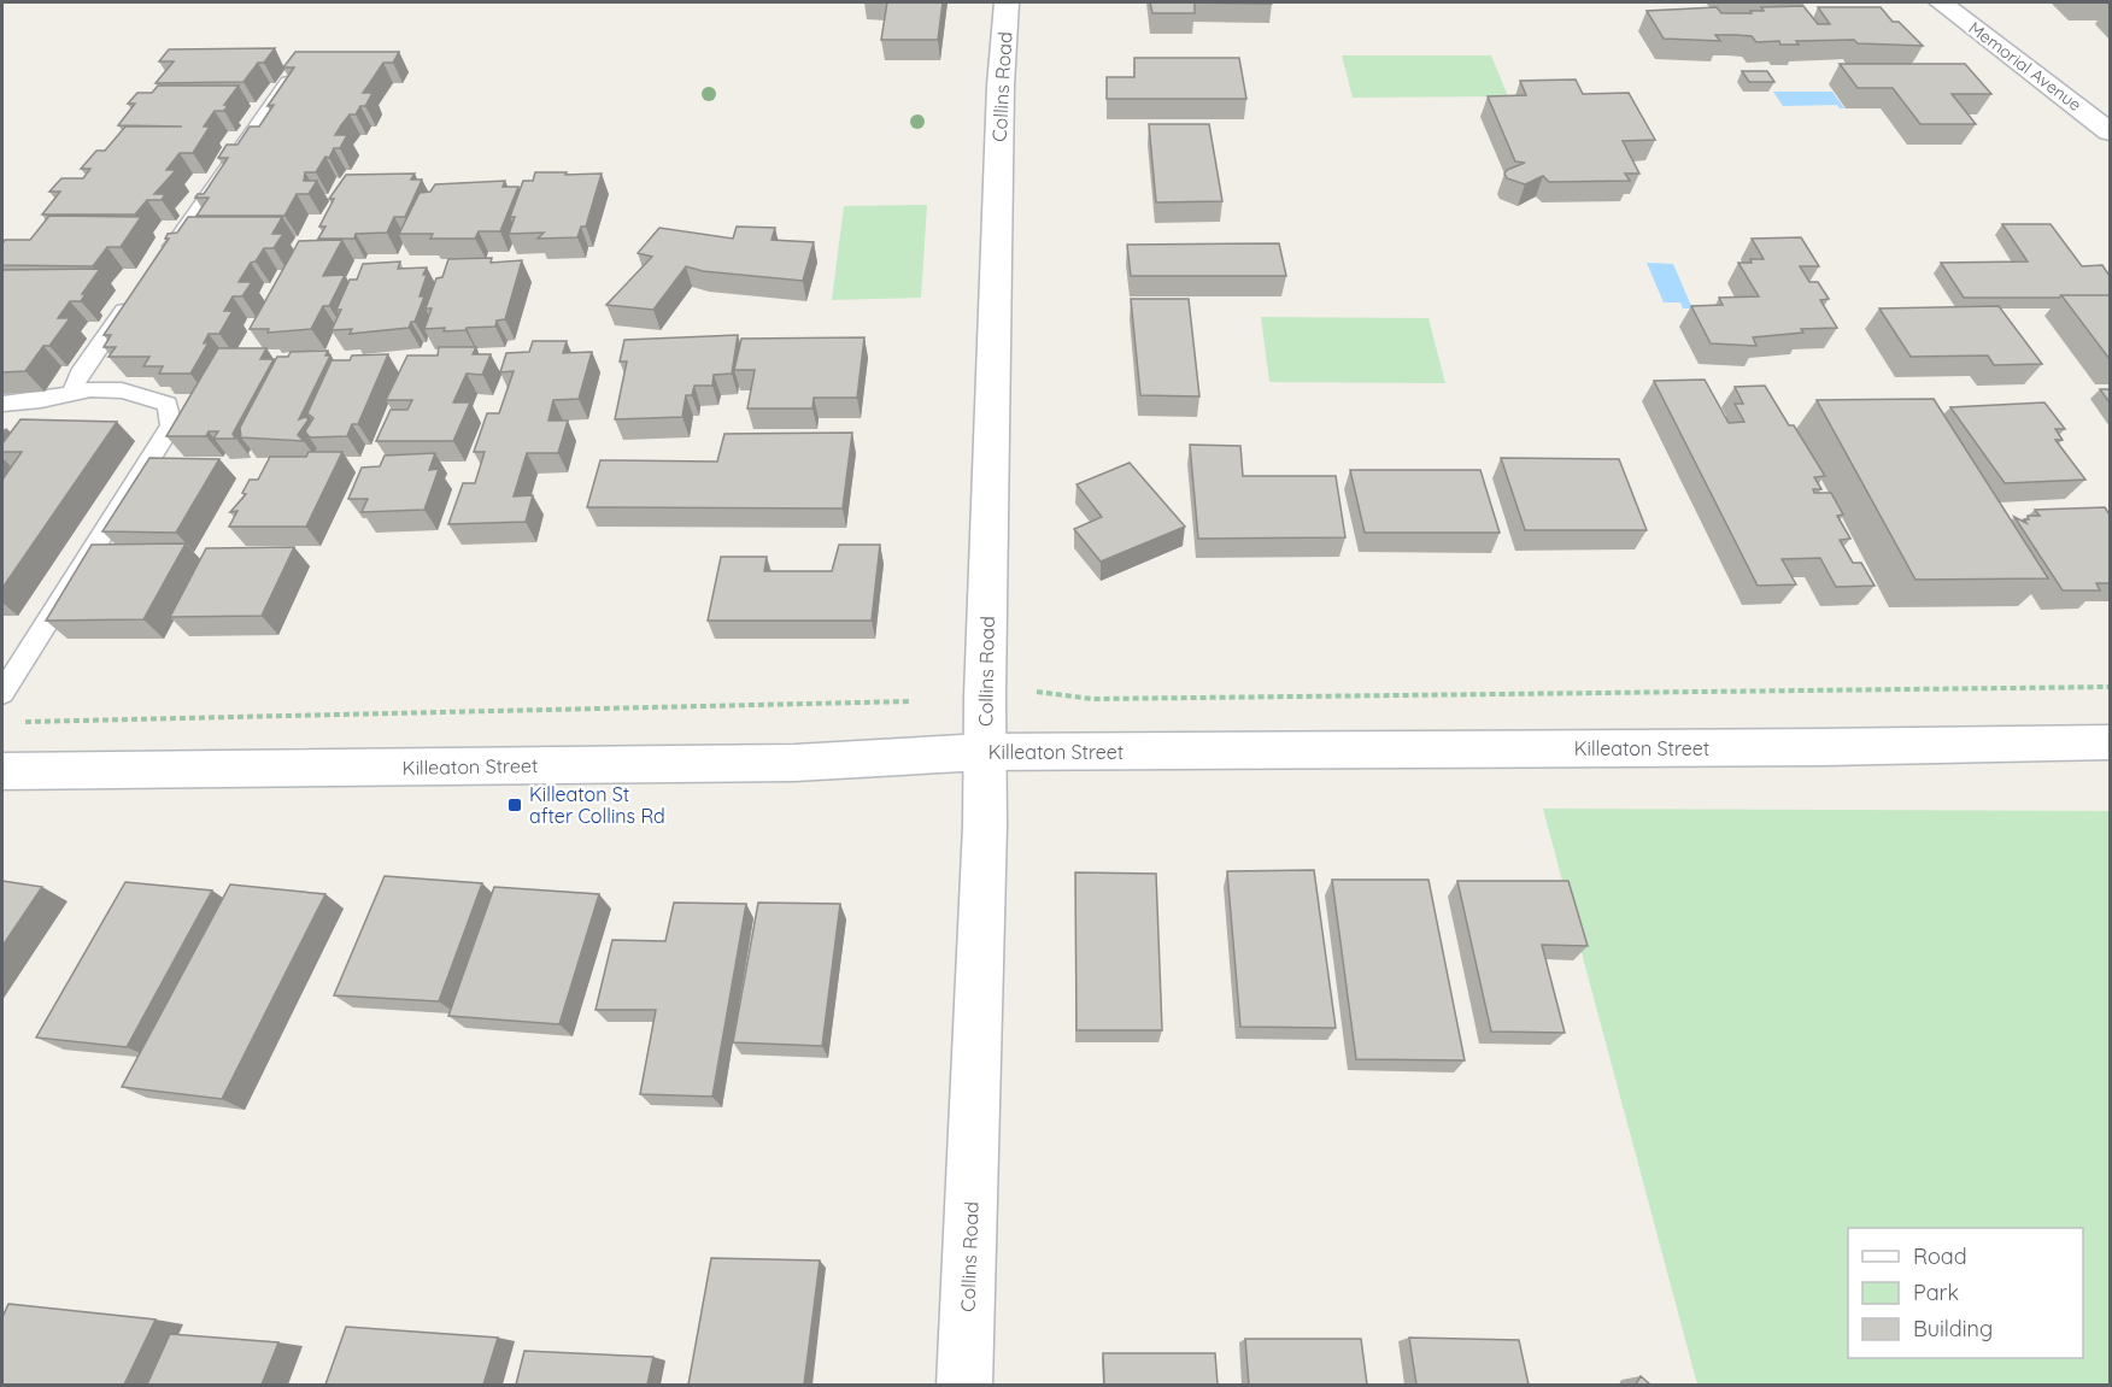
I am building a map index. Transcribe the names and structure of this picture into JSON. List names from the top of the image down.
{
  "streets": {
    "street": ["Memorial Avenue", "Collins Road", "Killeaton Street"]
  },
  "crossings": [
    ["Collins Road", "Killeaton Street"]
  ],
  "places": {
    "transit": ["Killeaton St after Collins Rd"]
  },
  "legend": ["Road", "Park", "Building"]
}
